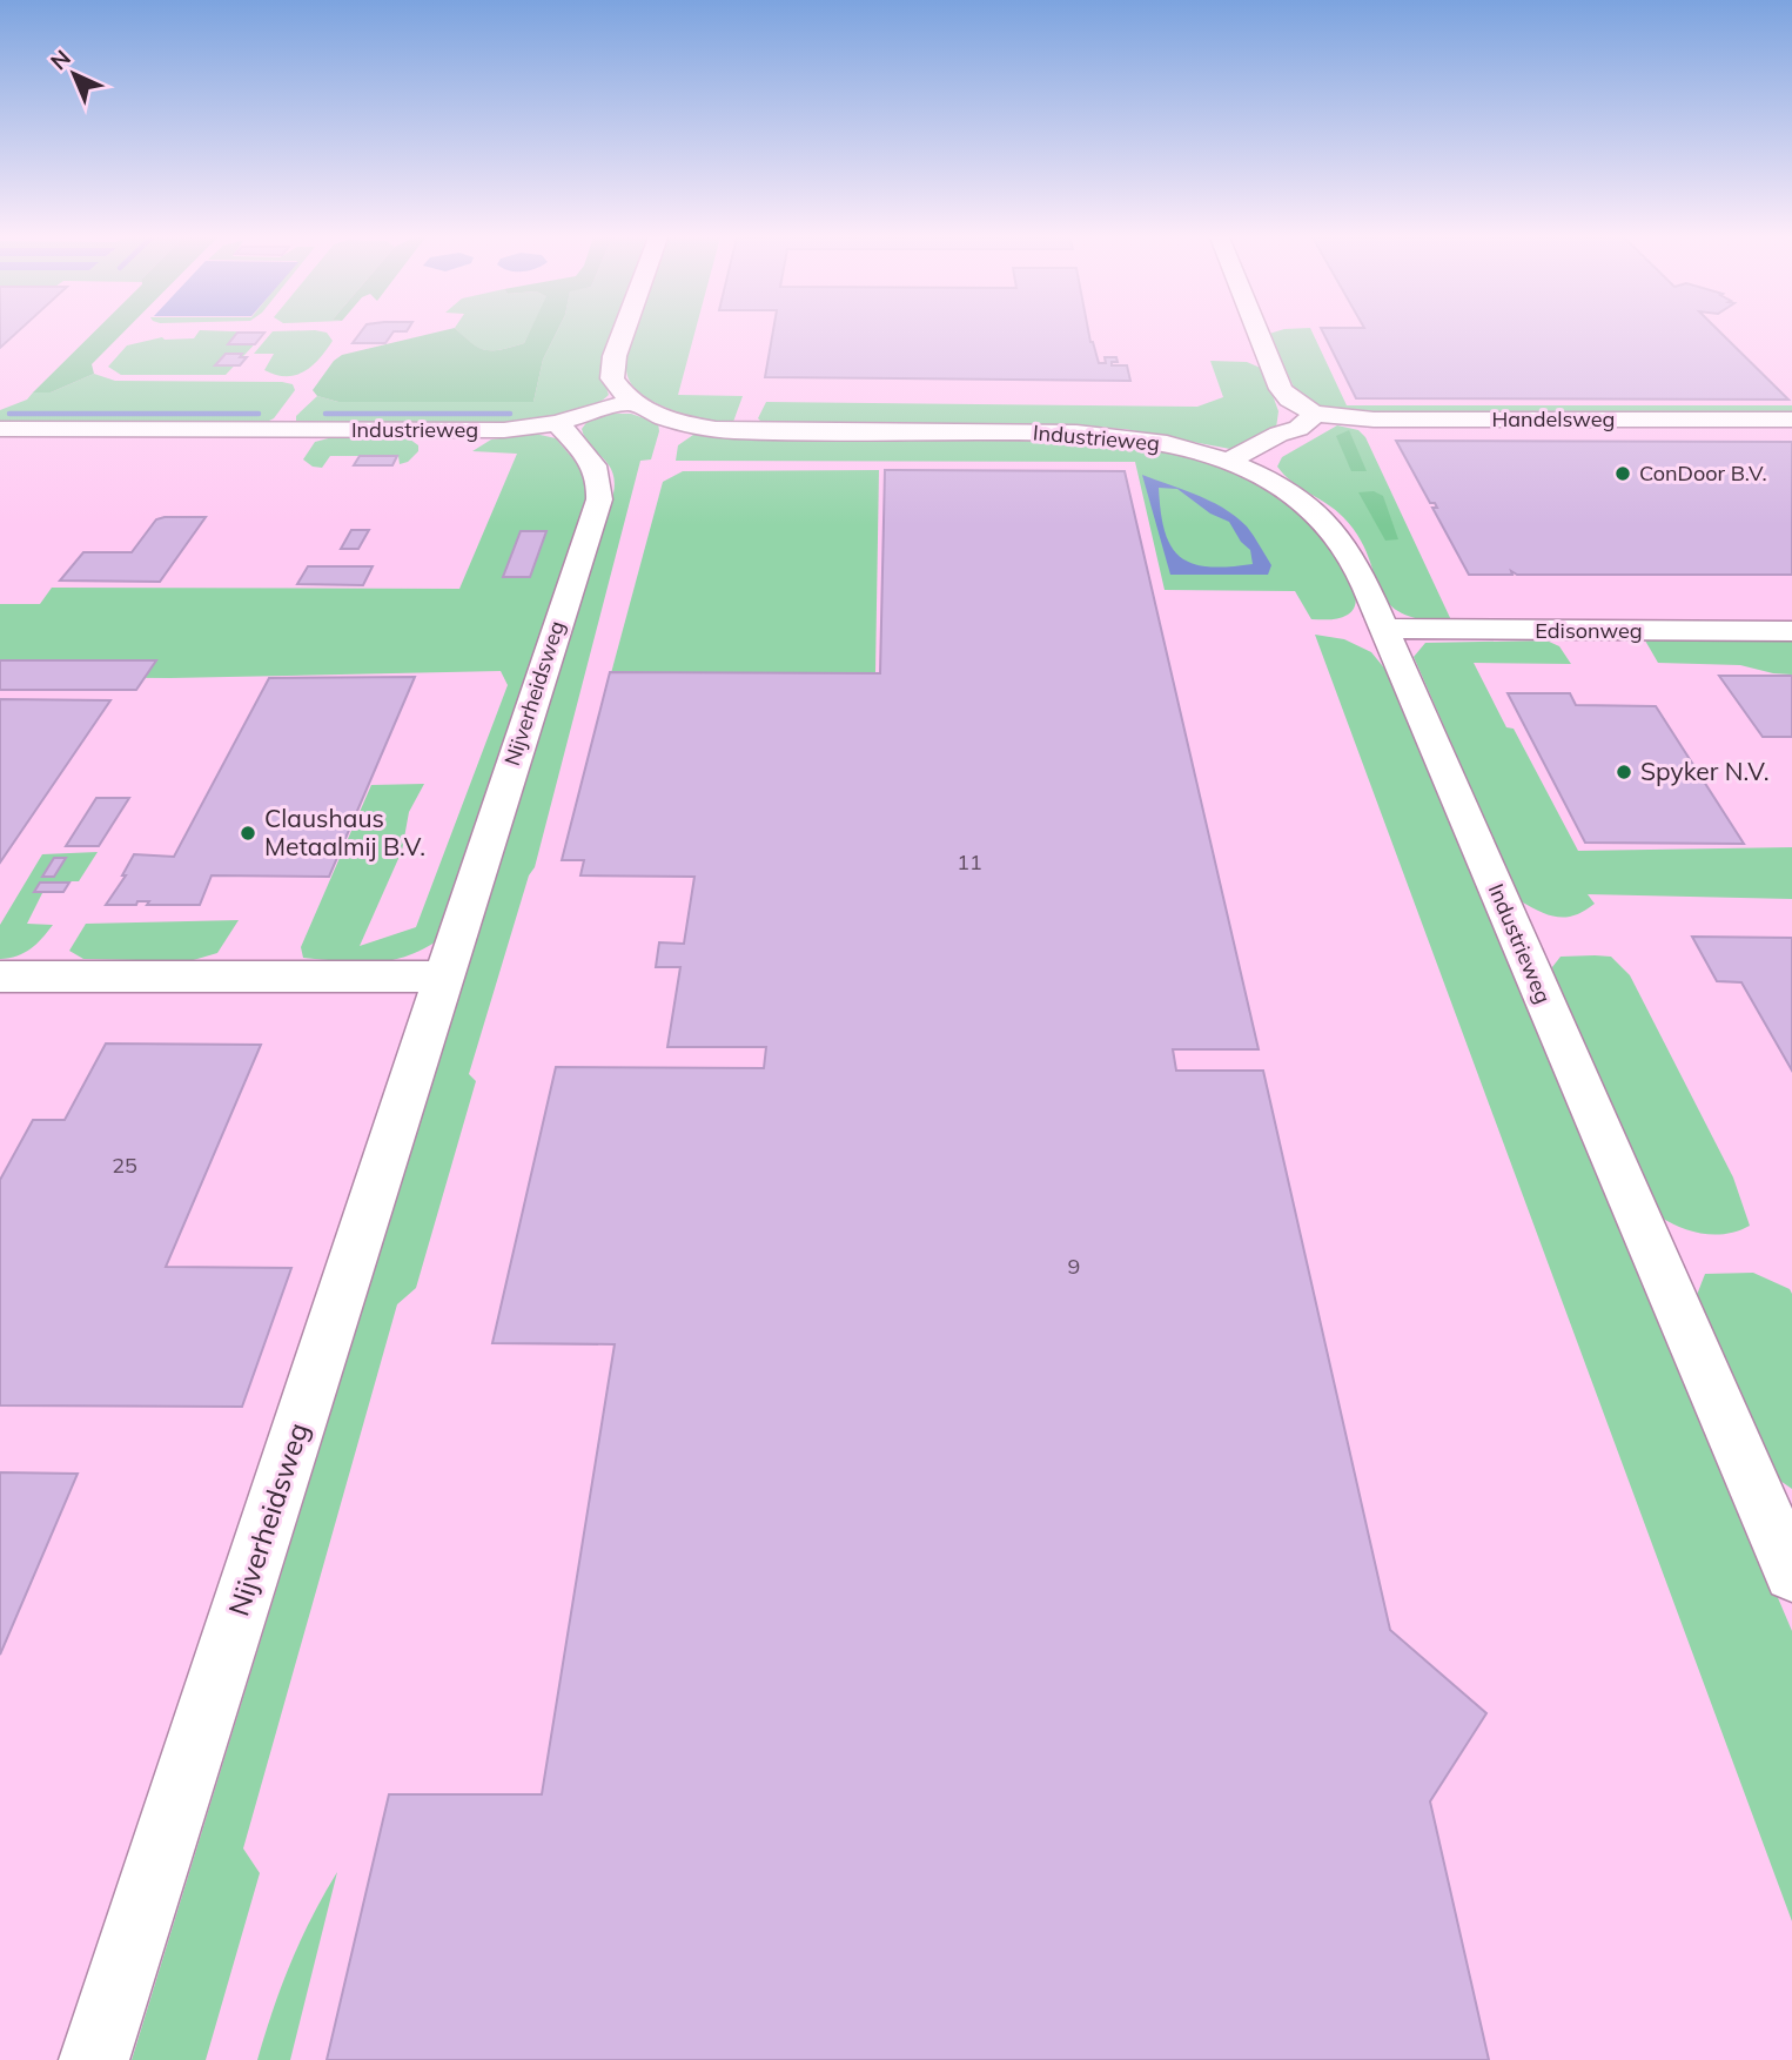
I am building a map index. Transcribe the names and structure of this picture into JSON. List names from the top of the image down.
{
  "streets": {
    "street": [
      "Handelsweg",
      "Industrieweg",
      "Edisonweg",
      "Nijverheidsweg"
    ]
  },
  "crossings": [
    ["Industrieweg", "Edisonweg"],
    ["Industrieweg", "Nijverheidsweg"]
  ],
  "places": ["ConDoor B.V.", "Spyker N.V.", "Claushaus Metaalmij B.V."],
  "house_numbers": ["11", "25", "9"],
  "north": "top left"
}
